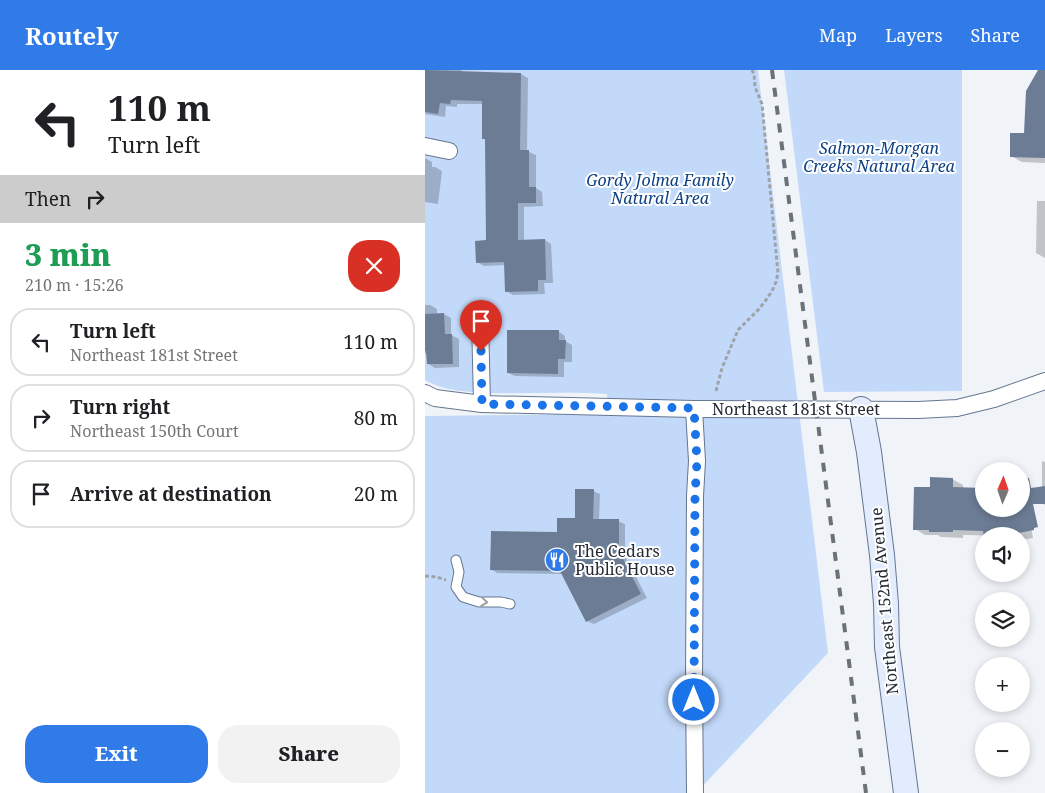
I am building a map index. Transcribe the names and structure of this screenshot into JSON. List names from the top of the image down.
{
  "streets": {
    "street": ["Northeast 181st Street", "Northeast 152nd Avenue"]
  },
  "crossings": [
    ["Northeast 181st Street", "Northeast 152nd Avenue"]
  ],
  "parks": ["Salmon-Morgan Creeks Natural Area", "Gordy Jolma Family Natural Area"],
  "places": {
    "restaurant": ["The Cedars Public House"]
  },
  "north": "top",
  "page": {
    "header": "Routely",
    "nav": ["Map", "Layers", "Share"],
    "turn": ["110 m", "Turn left"],
    "then": "Then",
    "heading": ["3 min", "210 m · 15:26"],
    "list": [
      {
        "name": "Turn left",
        "note": "Northeast 181st Street",
        "value": "110 m"
      },
      {
        "name": "Turn right",
        "note": "Northeast 150th Court",
        "value": "80 m"
      },
      {
        "name": "Arrive at destination",
        "value": "20 m"
      }
    ],
    "map_buttons": ["+", "−"],
    "buttons": ["Exit", "Share"]
  }
}
